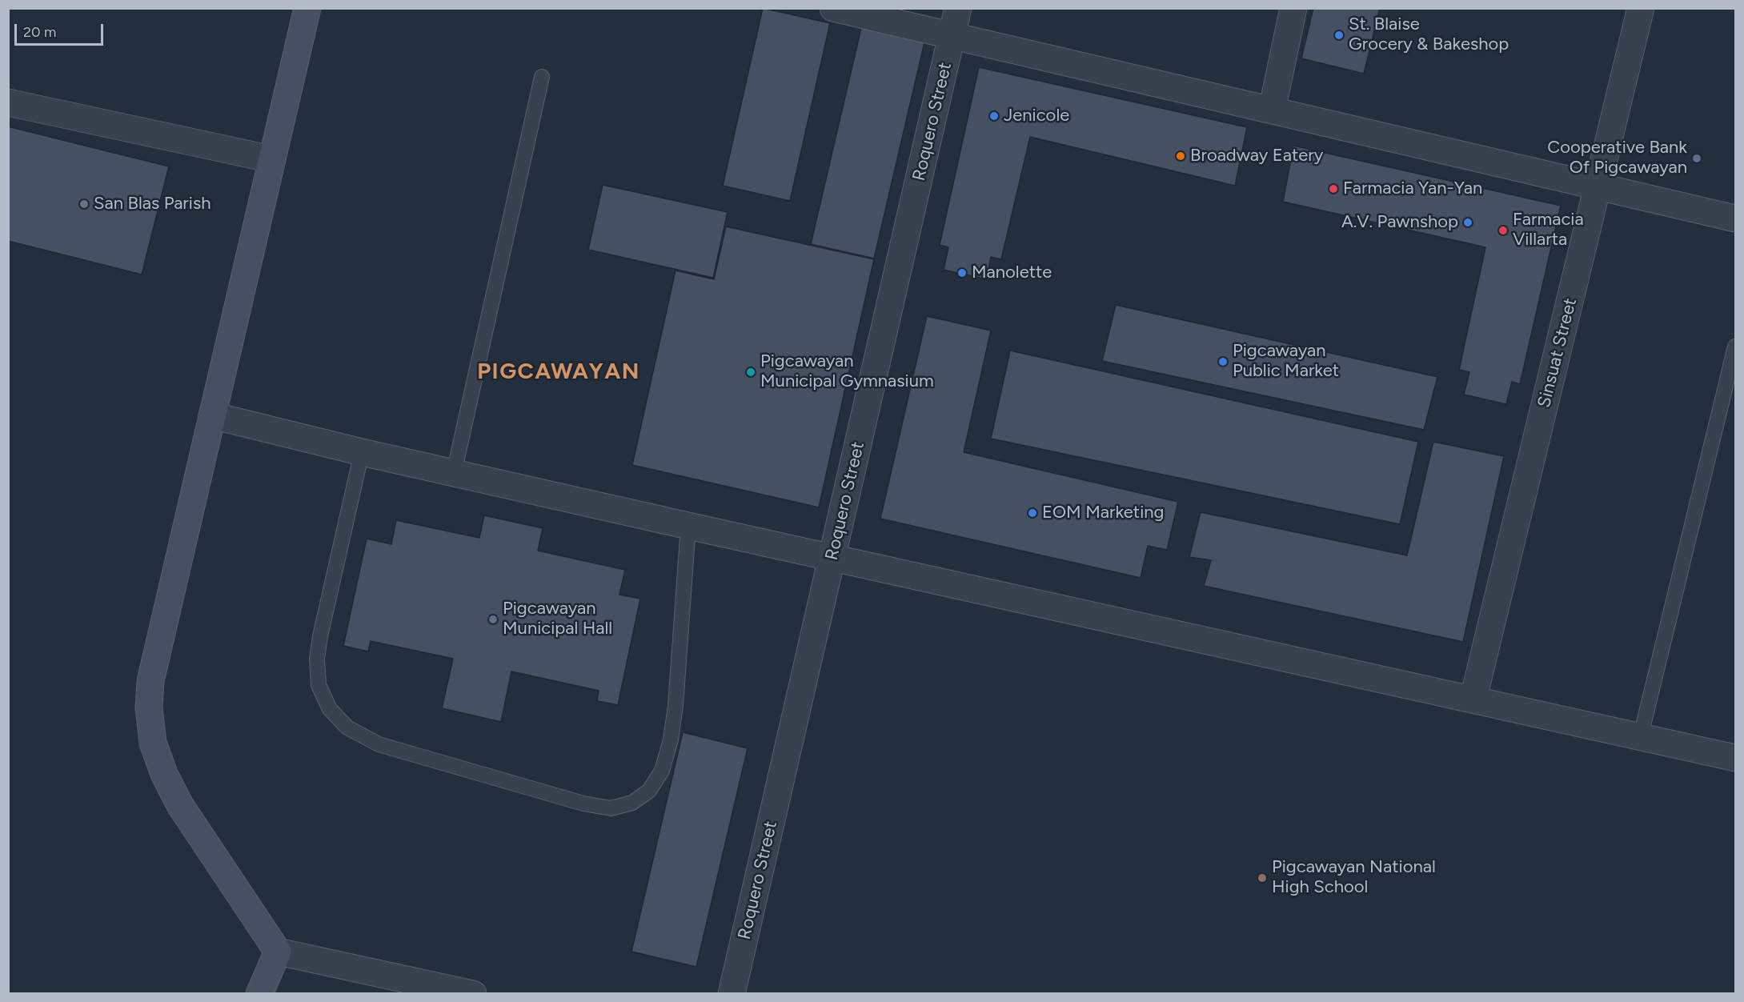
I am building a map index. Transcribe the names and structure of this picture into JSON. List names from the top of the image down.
{
  "streets": {
    "street": ["Roquero Street", "Sinsuat Street"]
  },
  "districts": ["PIGCAWAYAN"],
  "places": [
    "St. Blaise Grocery & Bakeshop",
    "Jenicole",
    "Broadway Eatery",
    "Cooperative Bank Of Pigcawayan",
    "Farmacia Yan-Yan",
    "San Blas Parish",
    "A.V. Pawnshop",
    "Farmacia Villarta",
    "Manolette",
    "Pigcawayan Public Market",
    "Pigcawayan Municipal Gymnasium",
    "EOM Marketing",
    "Pigcawayan Municipal Hall",
    "Pigcawayan National High School"
  ],
  "scale_bar": "20 m"
}
